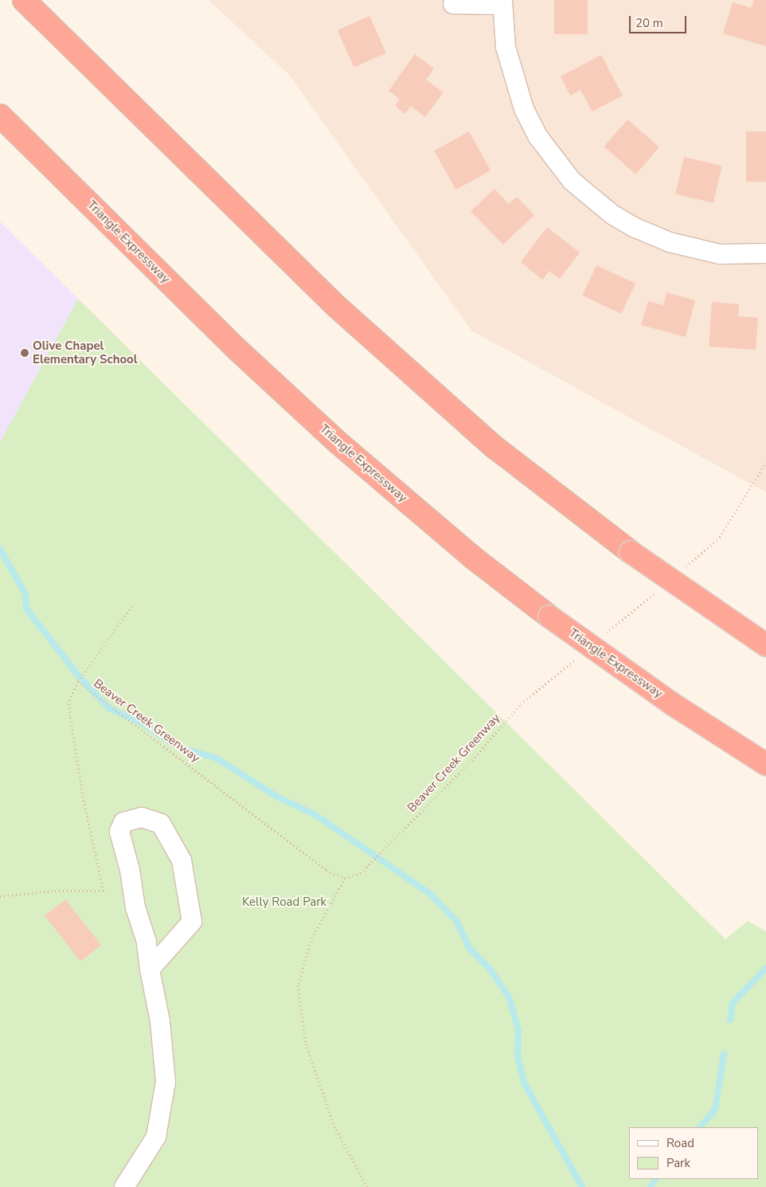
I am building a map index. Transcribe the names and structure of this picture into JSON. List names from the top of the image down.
{
  "streets": {
    "highway": ["Triangle Expressway"],
    "path": ["Beaver Creek Greenway"]
  },
  "parks": ["Kelly Road Park"],
  "places": ["Olive Chapel Elementary School"],
  "legend": ["Road", "Park"],
  "scale_bar": "20 m"
}
